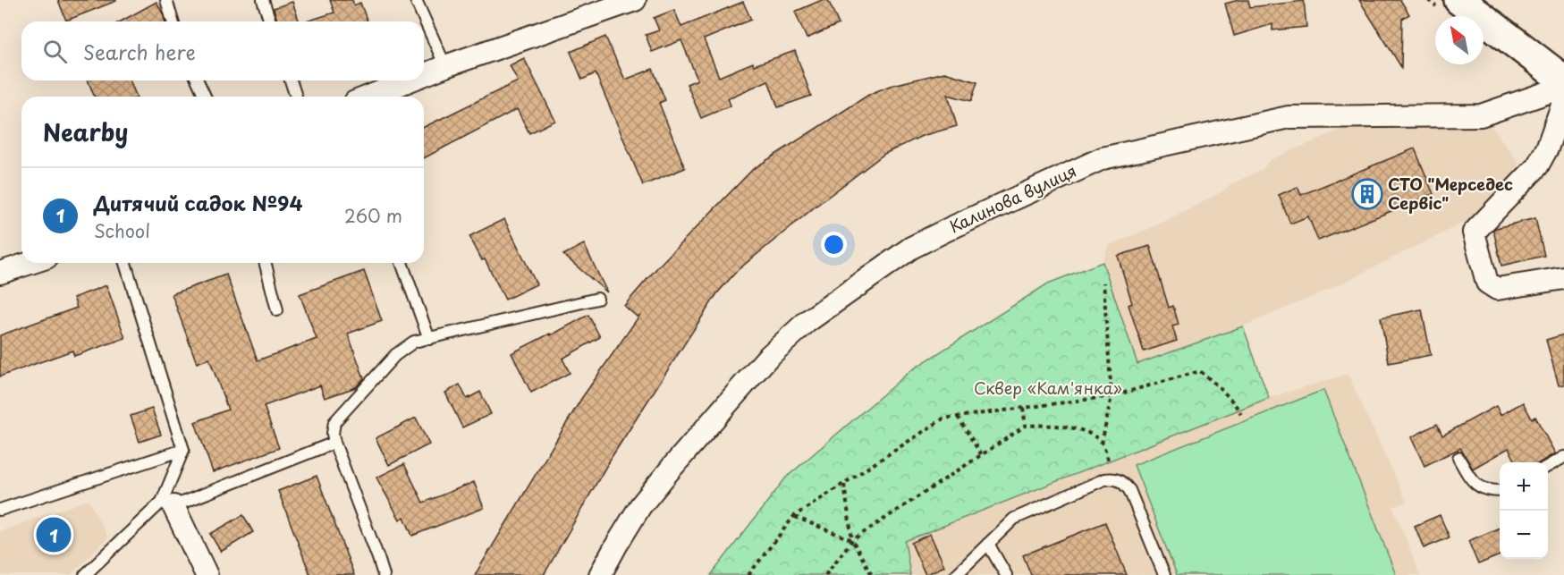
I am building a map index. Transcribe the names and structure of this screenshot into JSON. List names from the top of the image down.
{
  "streets": {
    "street": ["Калинова вулиця"]
  },
  "parks": ["Сквер «Кам'янка»"],
  "places": {
    "building": ["СТО \"Мерседес Сервіс\""]
  },
  "north": "top left",
  "page": {
    "search": "Search here",
    "heading": "Nearby",
    "list": [
      {
        "mark": "1",
        "name": "Дитячий садок №94",
        "note": "School",
        "value": "260 m"
      }
    ],
    "map_buttons": ["+", "−"],
    "pins": "1"
  }
}
